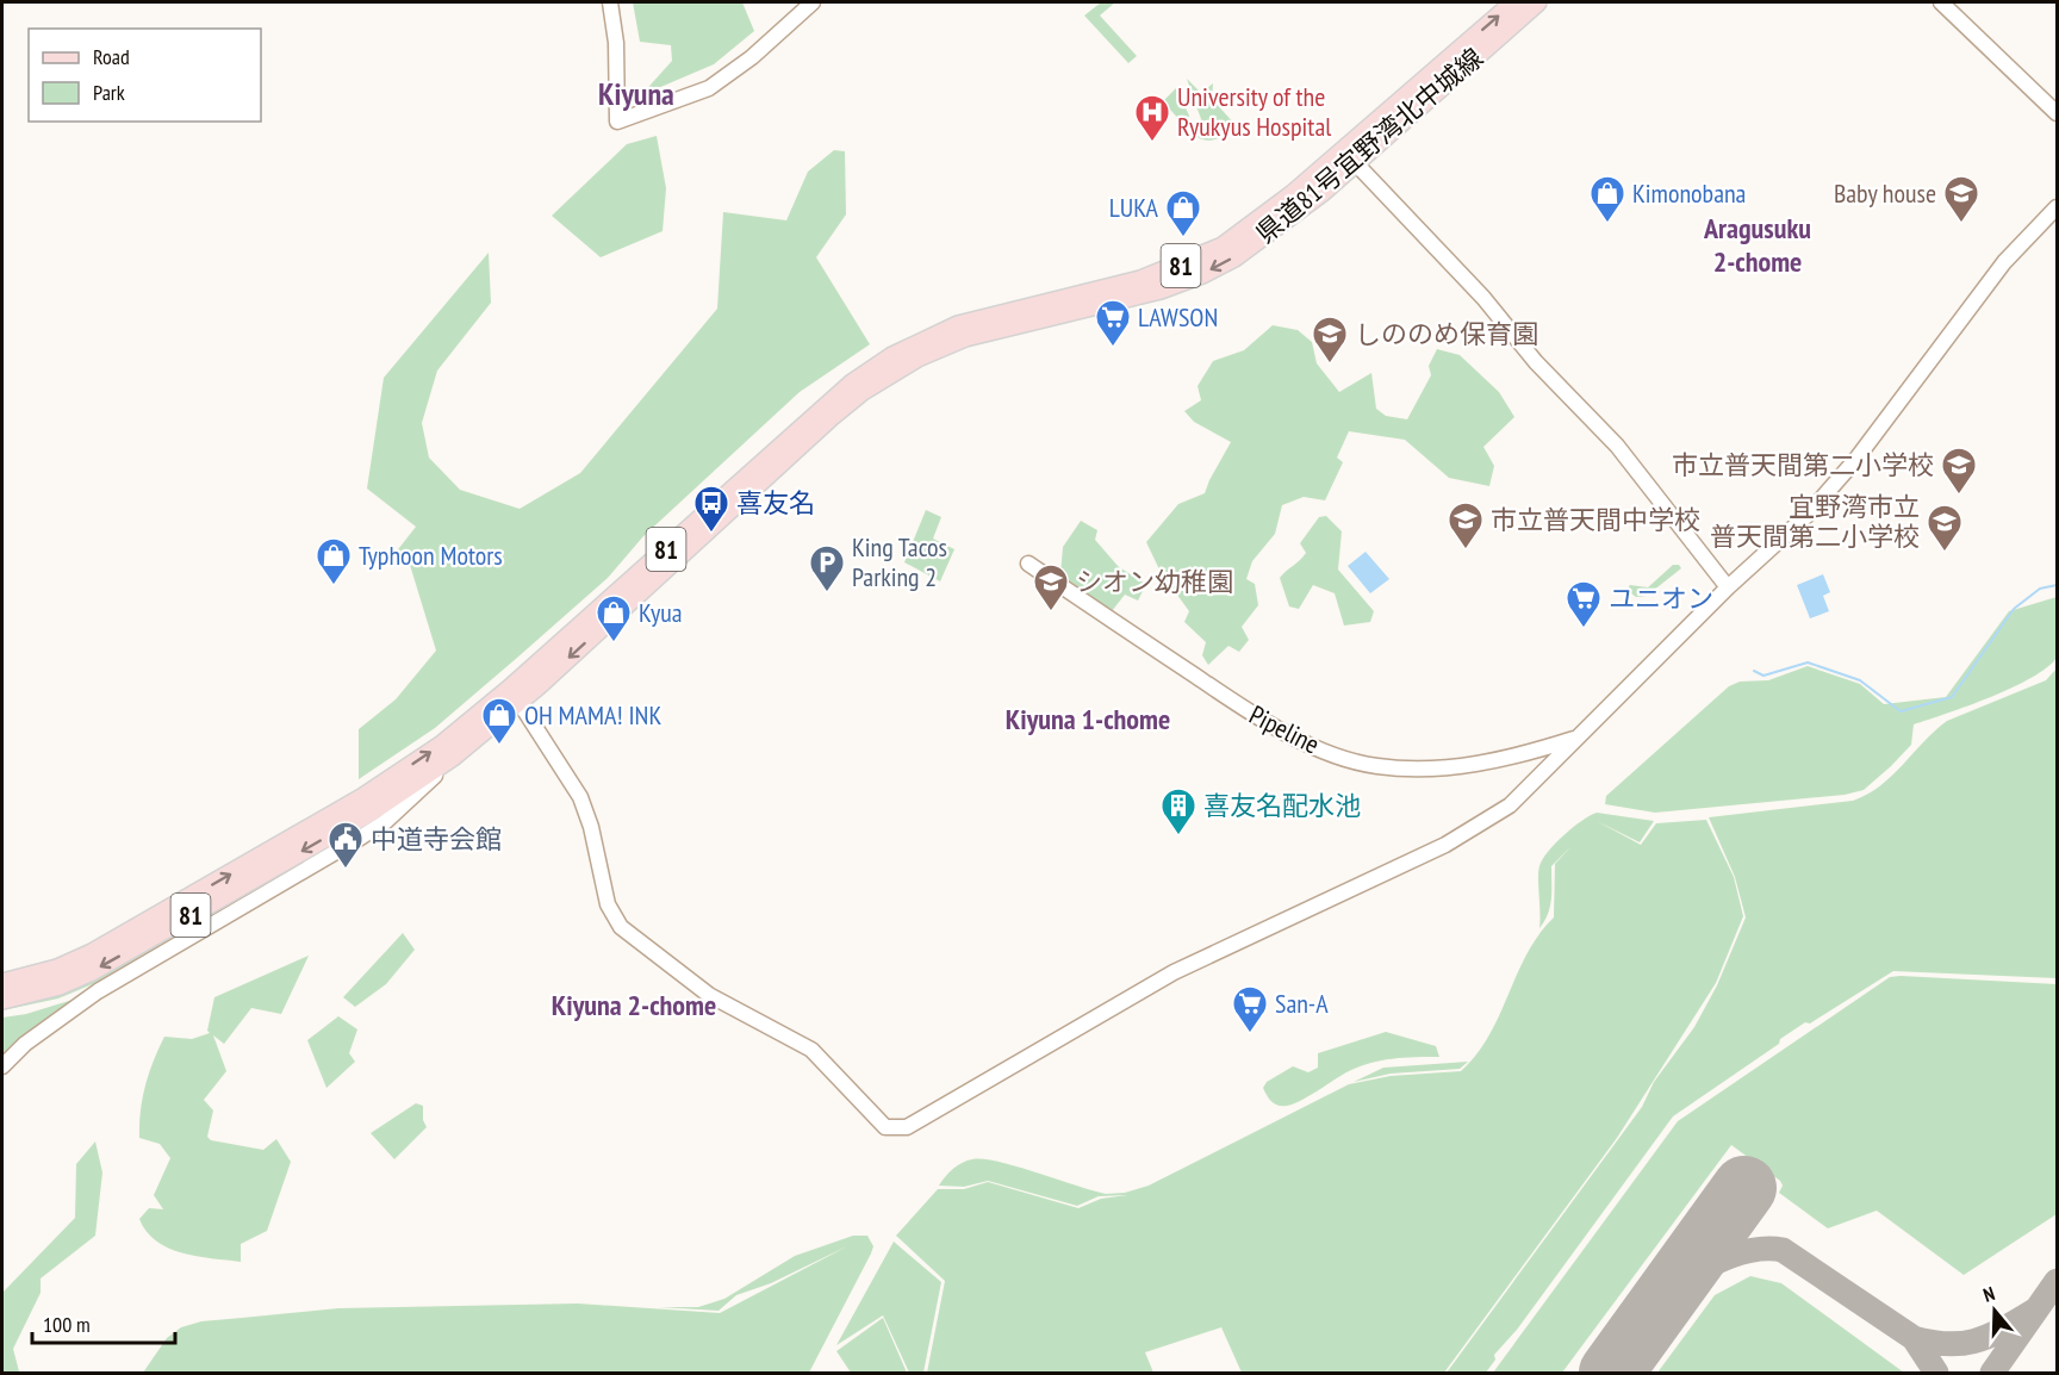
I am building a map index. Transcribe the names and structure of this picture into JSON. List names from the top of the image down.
{
  "streets": {
    "main road": ["県道81号宜野湾北中城線", "81"],
    "street": ["Pipeline"]
  },
  "districts": [
    "Kiyuna",
    "Aragusuku 2-chome",
    "Kiyuna 1-chome",
    "Kiyuna 2-chome"
  ],
  "places": {
    "hospital": ["University of the Ryukyus Hospital"],
    "shop": [
      "Kimonobana",
      "LUKA",
      "Typhoon Motors",
      "Kyua",
      "OH MAMA! INK"
    ],
    "school or university": [
      "Baby house",
      "しののめ保育園",
      "市立普天間第二小学校",
      "市立普天間中学校",
      "宜野湾市立 普天間第二小学校",
      "シオン幼稚園"
    ],
    "supermarket": ["LAWSON", "ユニオン", "San-A"],
    "bus stop": ["喜友名"],
    "parking": ["King Tacos Parking 2"],
    "building": ["喜友名配水池"],
    "public building": ["中道寺会館"]
  },
  "legend": ["Road", "Park"],
  "scale_bar": "100 m",
  "north": "top"
}
